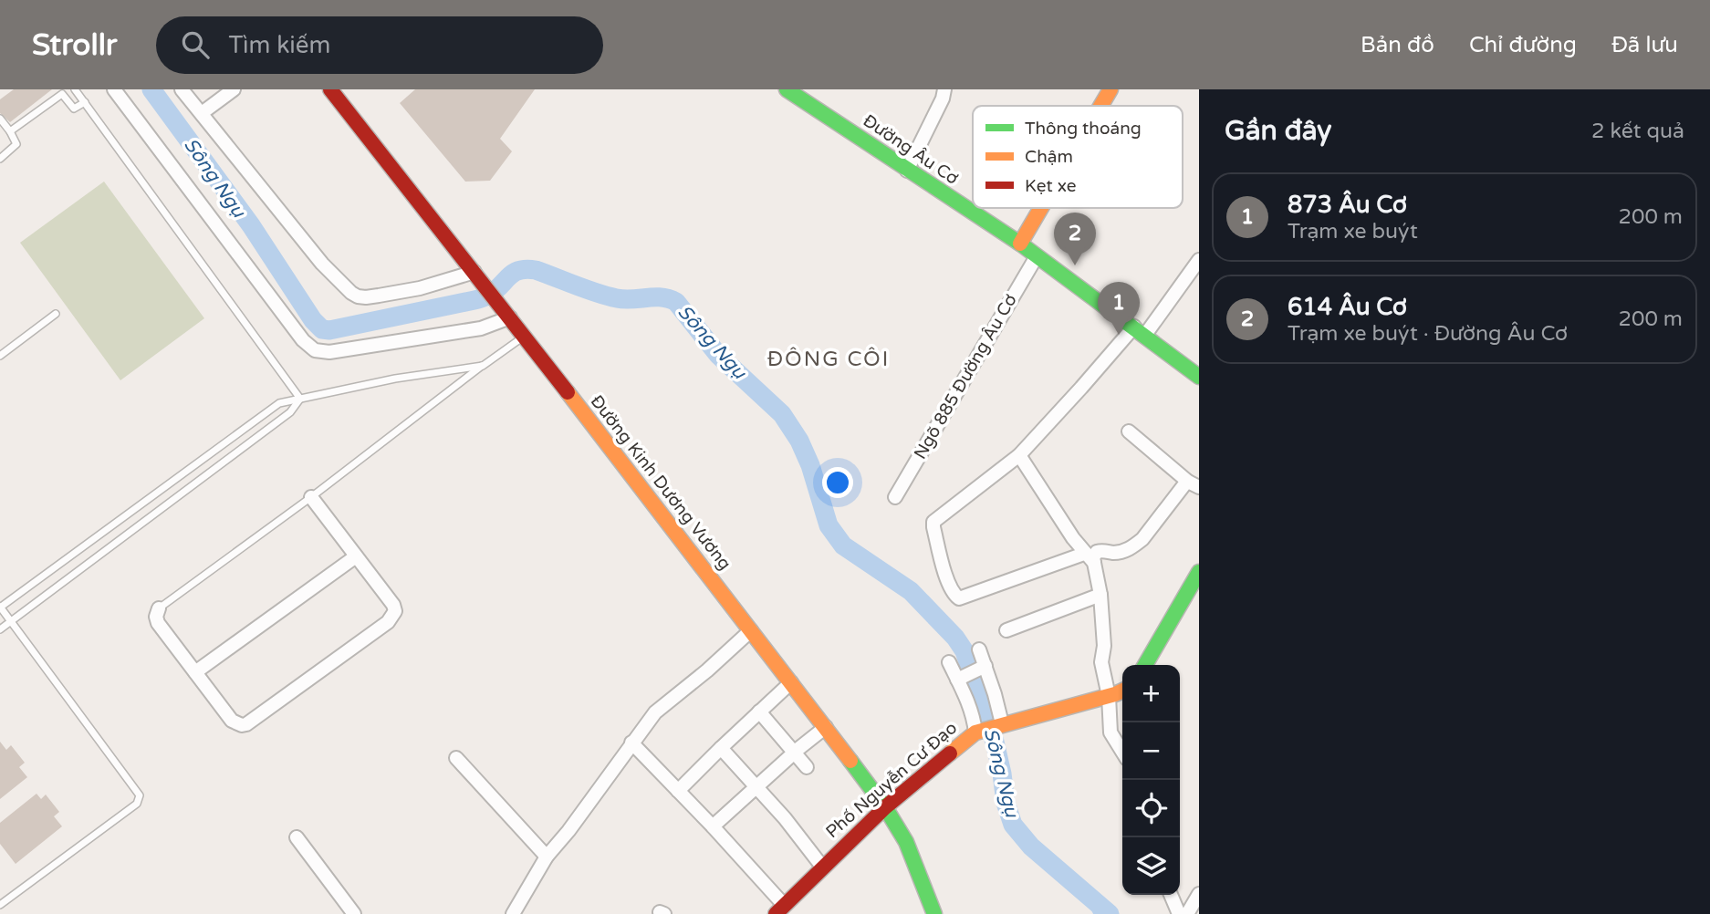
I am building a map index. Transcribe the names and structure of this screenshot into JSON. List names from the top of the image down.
{
  "streets": {
    "main road": ["Đường Âu Cơ", "Đường Kinh Dương Vương", "Phố Nguyễn Cư Đạo"],
    "street": ["Ngõ 885 Đường Âu Cơ"]
  },
  "crossings": [
    ["Đường Âu Cơ", "Ngõ 885 Đường Âu Cơ"],
    ["Đường Kinh Dương Vương", "Phố Nguyễn Cư Đạo"]
  ],
  "districts": ["ĐÔNG CÔI"],
  "water": ["Sông Ngụ"],
  "legend": ["Thông thoáng", "Chậm", "Kẹt xe"],
  "page": {
    "header": "Strollr",
    "search": "Tìm kiếm",
    "nav": ["Bản đồ", "Chỉ đường", "Đã lưu"],
    "heading": ["Gần đây", "2 kết quả"],
    "list": [
      {
        "mark": "1",
        "name": "873 Âu Cơ",
        "note": "Trạm xe buýt",
        "value": "200 m"
      },
      {
        "mark": "2",
        "name": "614 Âu Cơ",
        "note": "Trạm xe buýt · Đường Âu Cơ",
        "value": "200 m"
      }
    ],
    "pins": ["2", "1"],
    "map_buttons": ["+", "−"]
  }
}
